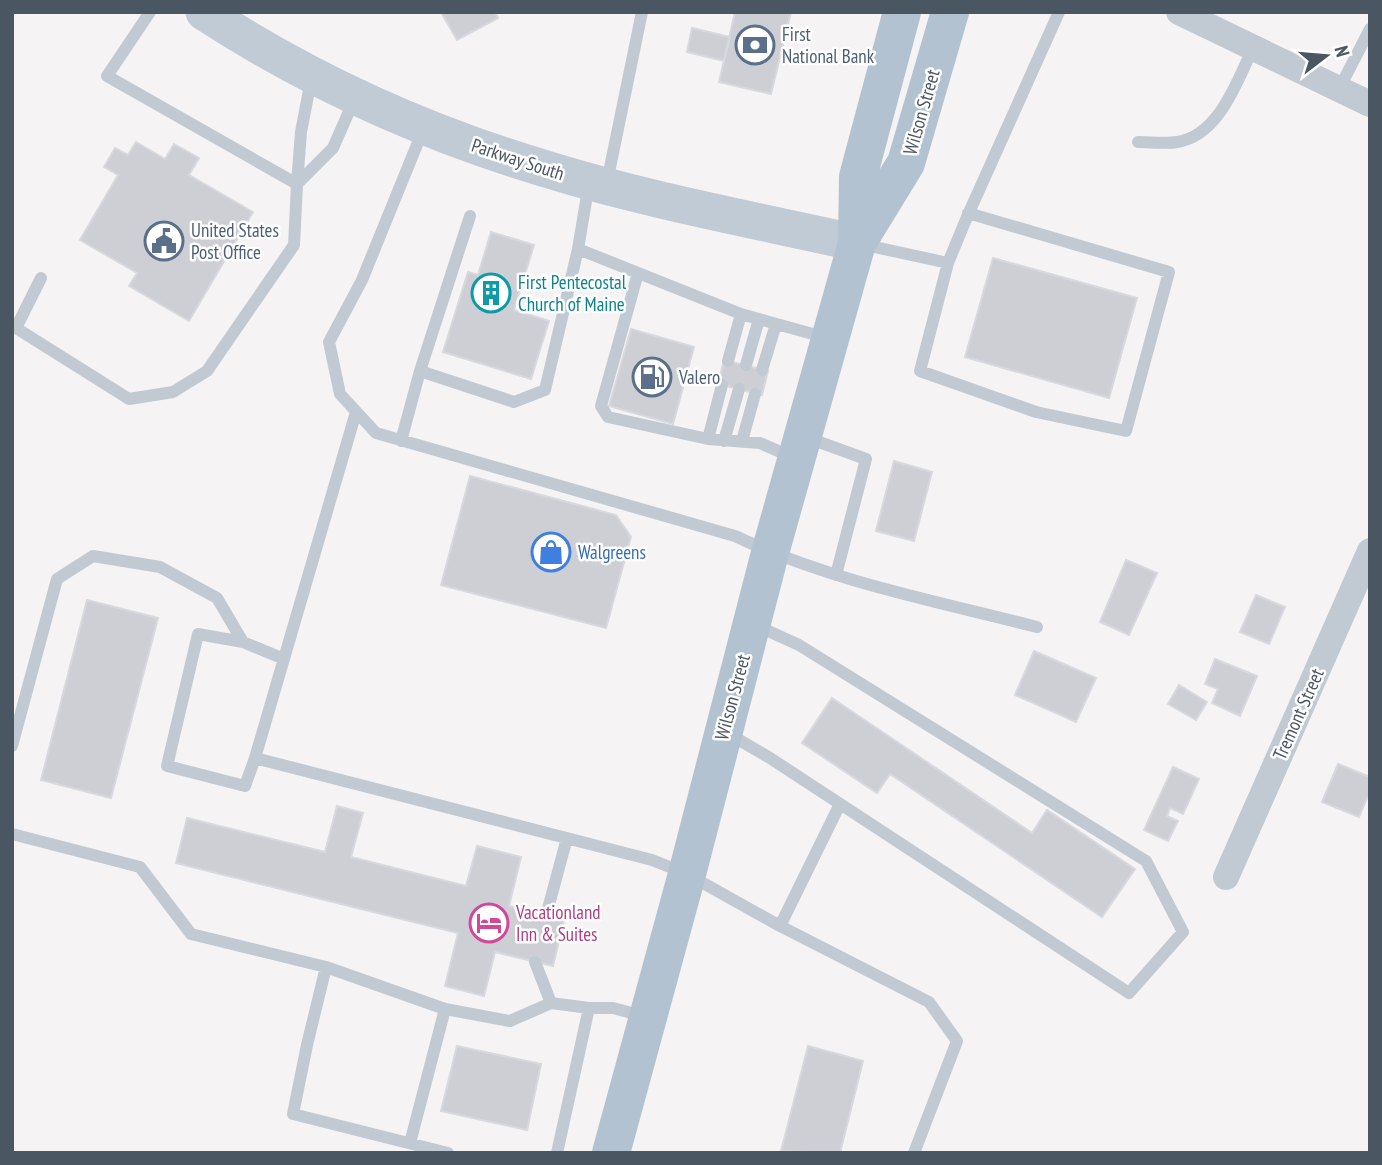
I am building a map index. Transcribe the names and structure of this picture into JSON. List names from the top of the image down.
{
  "streets": {
    "main road": ["Wilson Street", "Parkway South"],
    "street": ["Tremont Street"]
  },
  "crossings": [
    ["Wilson Street", "Parkway South"]
  ],
  "places": {
    "bank": ["First National Bank"],
    "public building": ["United States Post Office"],
    "building": ["First Pentecostal Church of Maine"],
    "fuel station": ["Valero"],
    "shop": ["Walgreens"],
    "hotel": ["Vacationland Inn & Suites"]
  },
  "north": "right"
}
